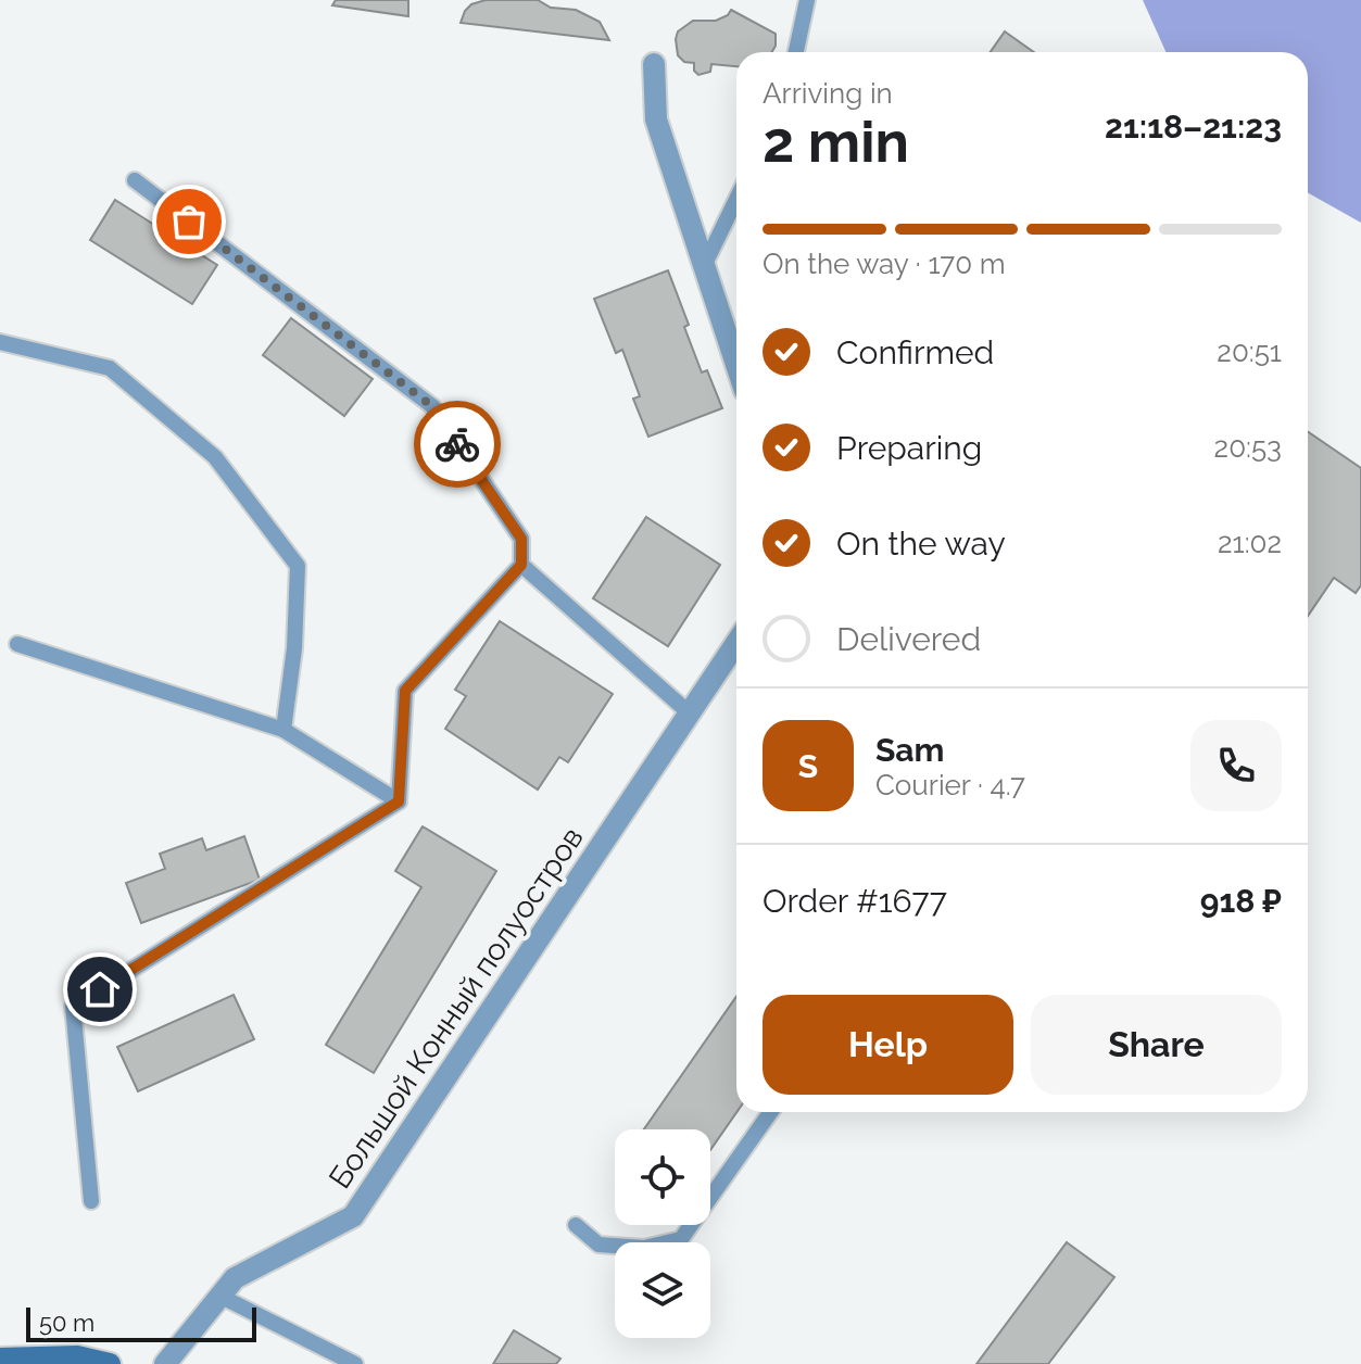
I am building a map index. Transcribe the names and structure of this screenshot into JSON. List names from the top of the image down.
{
  "streets": {
    "street": ["Большой Конный полуостров"]
  },
  "scale_bar": "50 m",
  "page": {
    "heading": ["2 min", "Arriving in", "21:18–21:23"],
    "panel": [
      "Sam",
      "Courier · 4.7",
      "Order #1677",
      "918 ₽"
    ],
    "bar": "On the way · 170 m",
    "list": [
      ["Confirmed", "20:51"],
      ["Preparing", "20:53"],
      ["On the way", "21:02"],
      "Delivered"
    ],
    "round": "S",
    "buttons": ["Help", "Share"],
    "scale": "50 m"
  }
}
